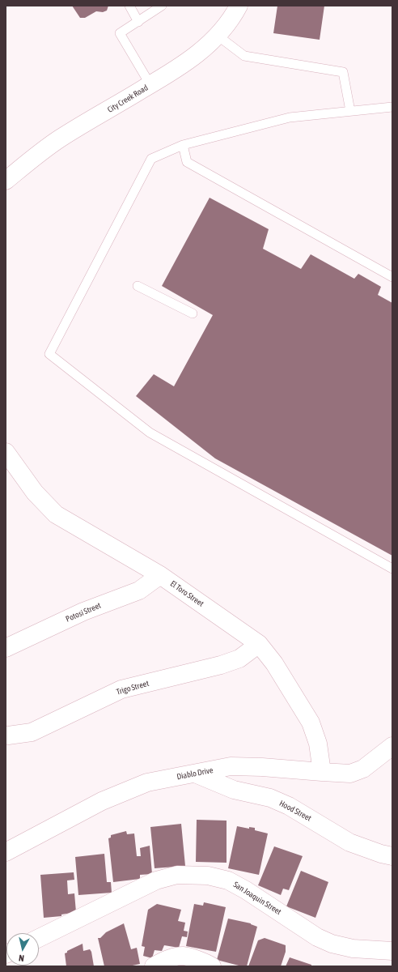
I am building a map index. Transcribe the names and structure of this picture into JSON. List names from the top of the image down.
{
  "streets": {
    "street": [
      "City Creek Road",
      "El Toro Street",
      "Potosi Street",
      "Trigo Street",
      "Diablo Drive",
      "Hood Street",
      "San Joaquin Street"
    ]
  },
  "crossings": [
    ["El Toro Street", "Potosi Street"],
    ["El Toro Street", "Trigo Street"],
    ["El Toro Street", "Diablo Drive"],
    ["Diablo Drive", "Hood Street"]
  ],
  "north": "bottom"
}
